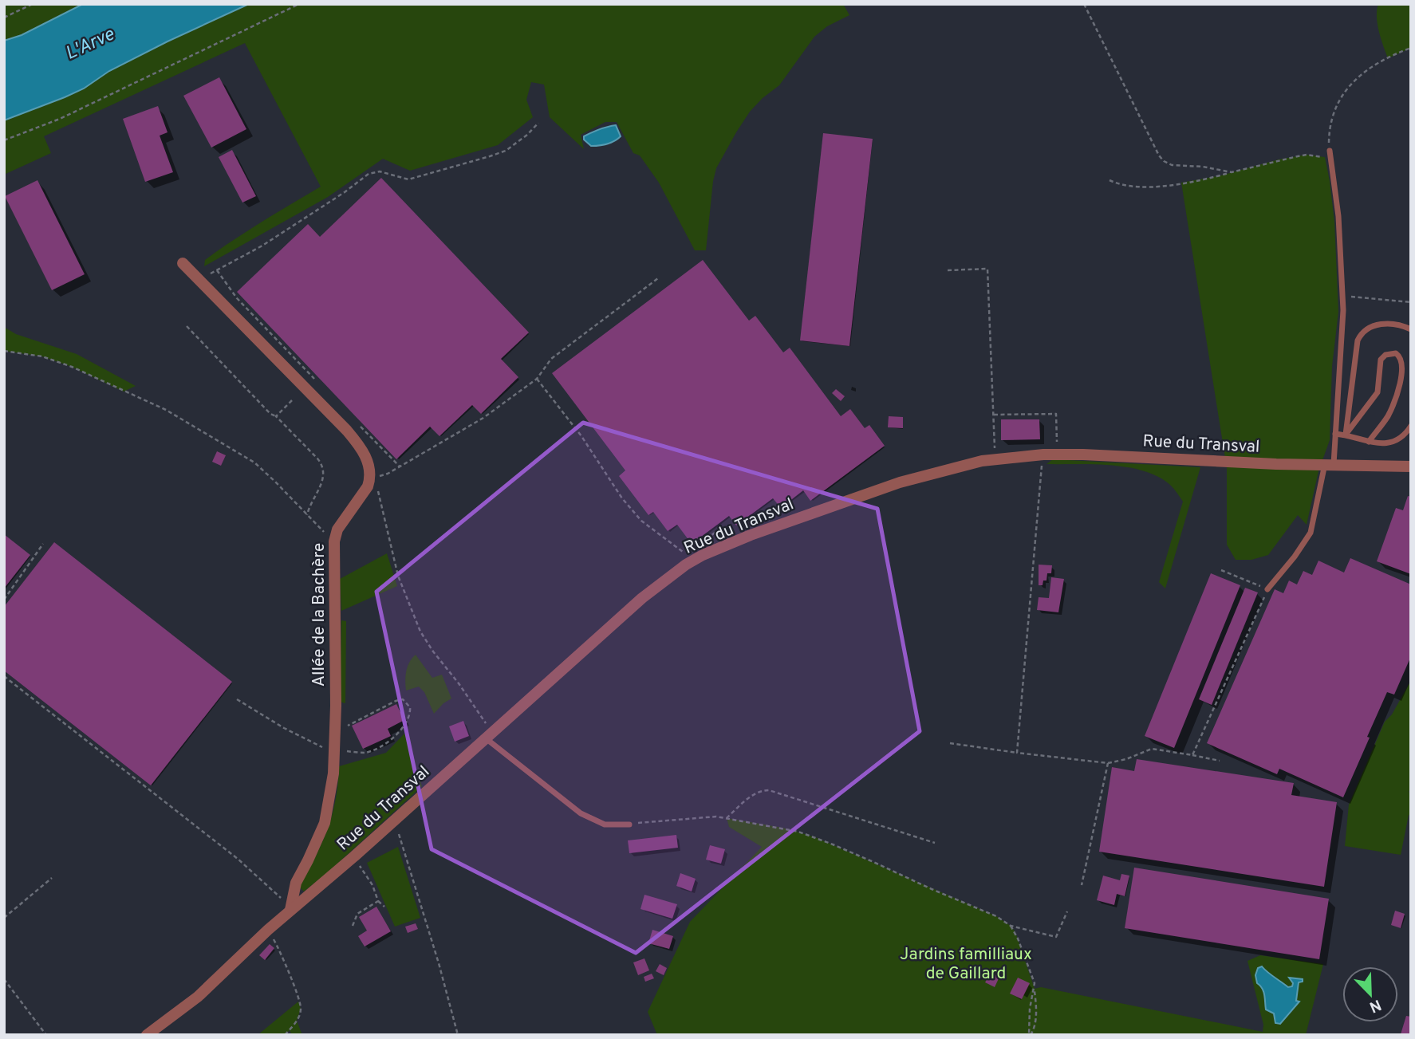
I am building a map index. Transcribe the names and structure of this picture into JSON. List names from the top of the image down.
{
  "streets": {
    "street": ["Rue du Transval", "Allée de la Bachère"]
  },
  "crossings": [
    ["Rue du Transval", "Allée de la Bachère"]
  ],
  "water": ["L'Arve"],
  "parks": ["Jardins familliaux de Gaillard"],
  "north": "bottom right"
}
